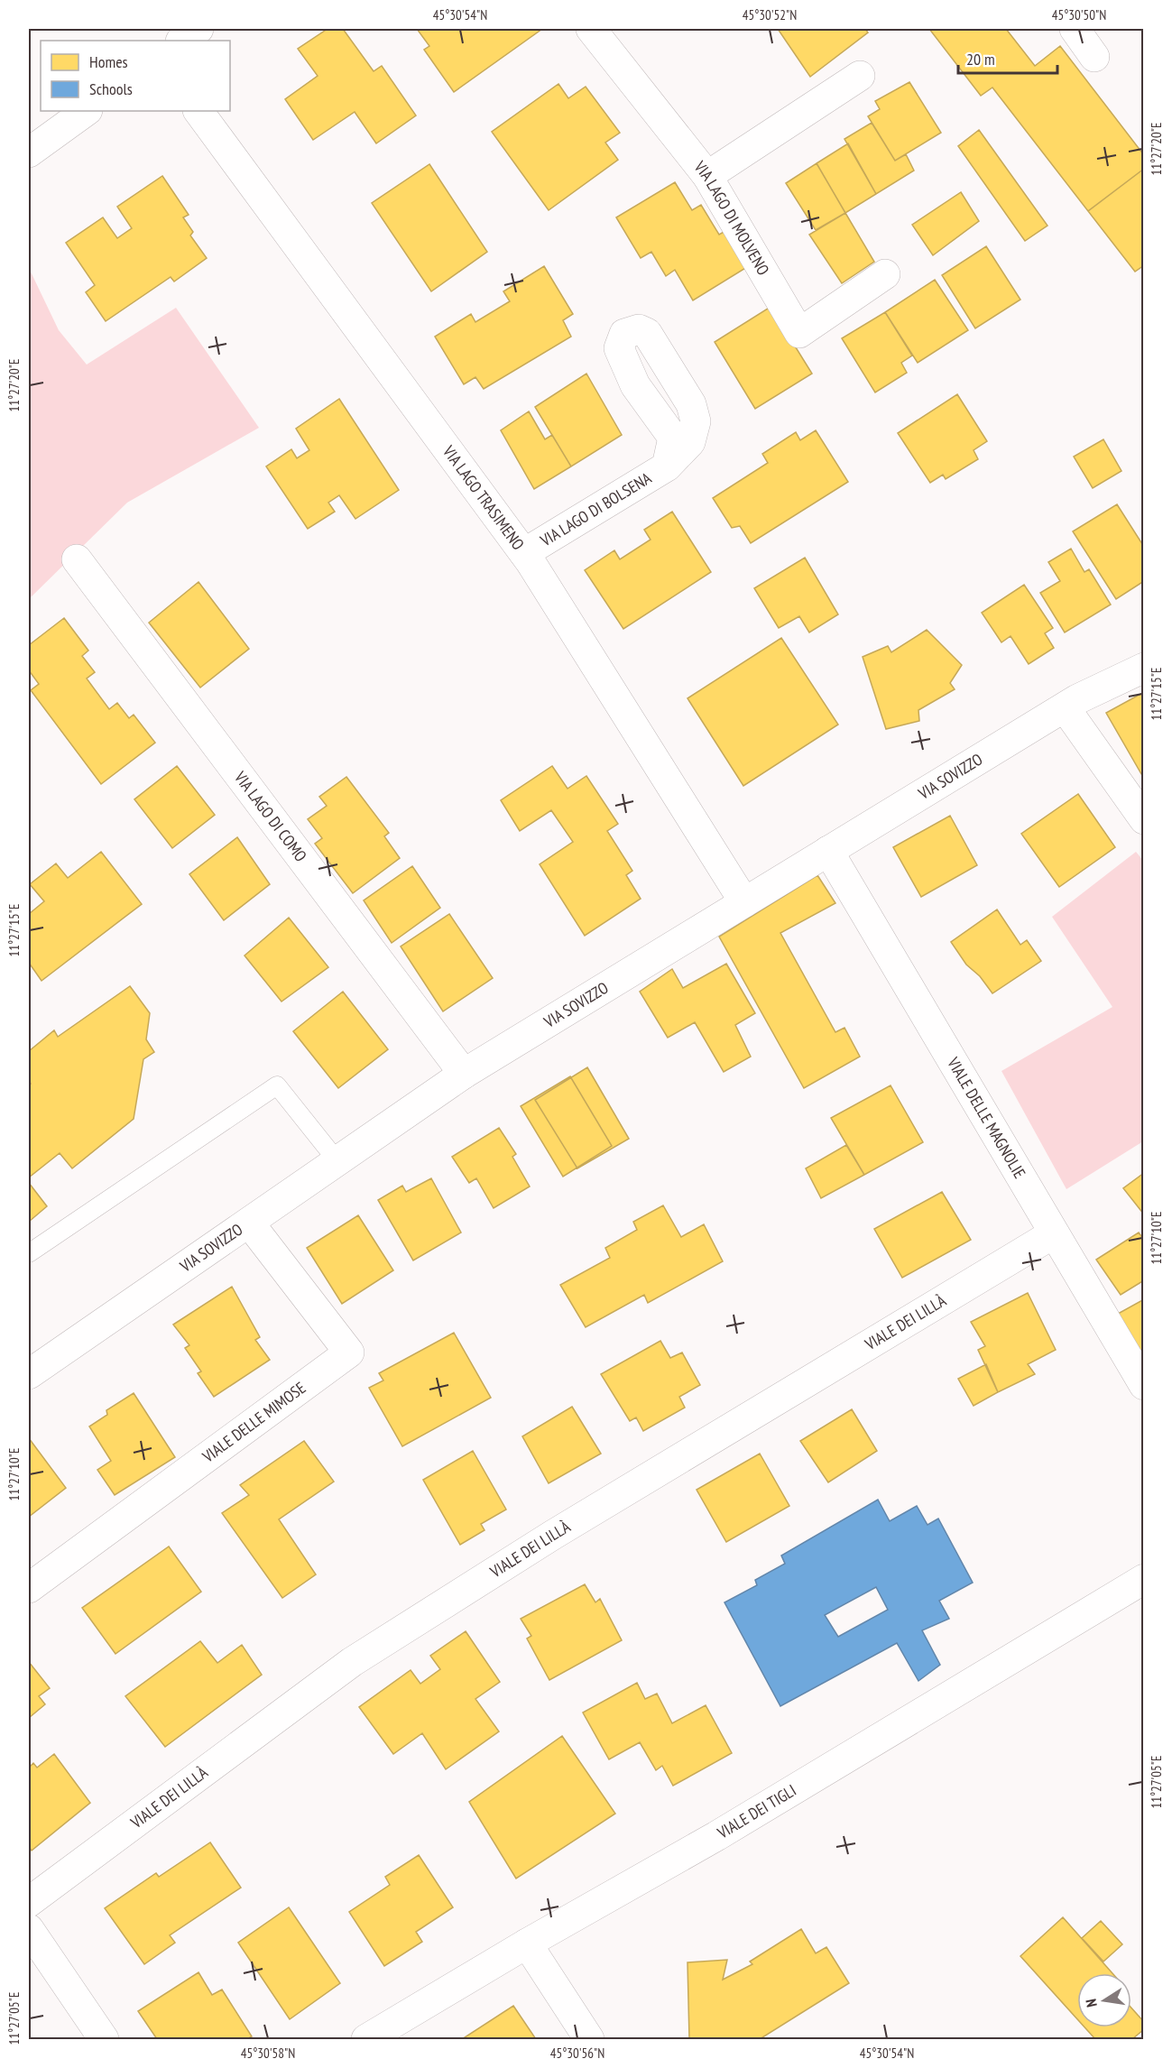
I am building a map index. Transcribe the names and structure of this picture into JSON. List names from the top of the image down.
{
  "streets": {
    "street": [
      "VIA LAGO DI MOLVENO",
      "VIA LAGO TRASIMENO",
      "VIA LAGO DI BOLSENA",
      "VIA SOVIZZO",
      "VIA LAGO DI COMO",
      "VIALE DELLE MAGNOLIE",
      "VIALE DEI LILLÀ",
      "VIALE DELLE MIMOSE",
      "VIALE DEI TIGLI"
    ]
  },
  "crossings": [
    ["VIA LAGO TRASIMENO", "VIA LAGO DI BOLSENA"],
    ["VIA LAGO TRASIMENO", "VIA SOVIZZO"],
    ["VIA SOVIZZO", "VIA LAGO DI COMO"],
    ["VIA SOVIZZO", "VIALE DELLE MAGNOLIE"],
    ["VIA SOVIZZO", "VIALE DELLE MIMOSE"],
    ["VIALE DELLE MAGNOLIE", "VIALE DEI LILLÀ"]
  ],
  "legend": ["Homes", "Schools"],
  "scale_bar": "20 m",
  "north": "left",
  "coordinates": [
    "45°30'54\"N",
    "45°30'52\"N",
    "45°30'50\"N",
    "11°27'20\"E",
    "11°27'15\"E",
    "11°27'10\"E",
    "11°27'05\"E",
    "45°30'58\"N",
    "45°30'56\"N"
  ]
}
